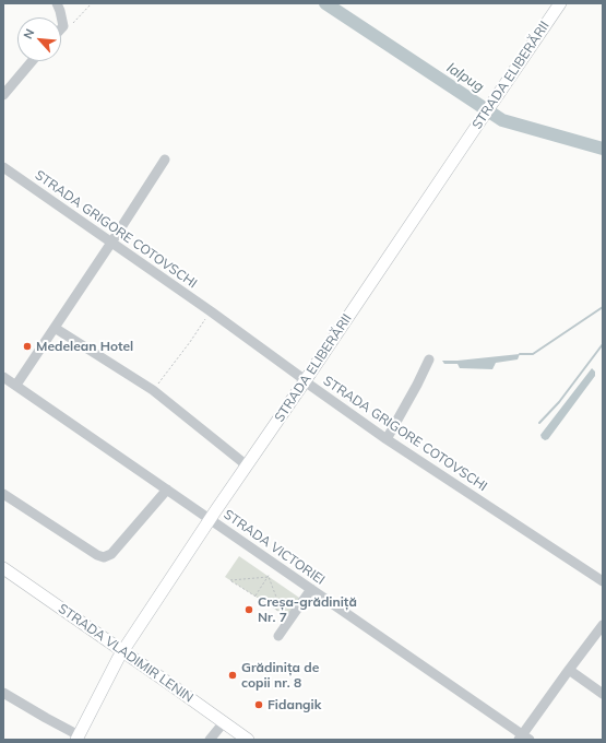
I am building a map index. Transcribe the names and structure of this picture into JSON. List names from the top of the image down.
{
  "streets": {
    "main road": ["STRADA ELIBERĂRII", "STRADA VLADIMIR LENIN"],
    "street": ["STRADA GRIGORE COTOVSCHI", "STRADA VICTORIEI"]
  },
  "crossings": [
    ["STRADA ELIBERĂRII", "STRADA GRIGORE COTOVSCHI"],
    ["STRADA ELIBERĂRII", "STRADA VICTORIEI"],
    ["STRADA ELIBERĂRII", "STRADA VLADIMIR LENIN"]
  ],
  "water": ["Ialpug"],
  "places": [
    "Medelean Hotel",
    "Creșa-grădiniță Nr. 7",
    "Grădinița de copii nr. 8",
    "Fidangik"
  ],
  "north": "top left"
}
